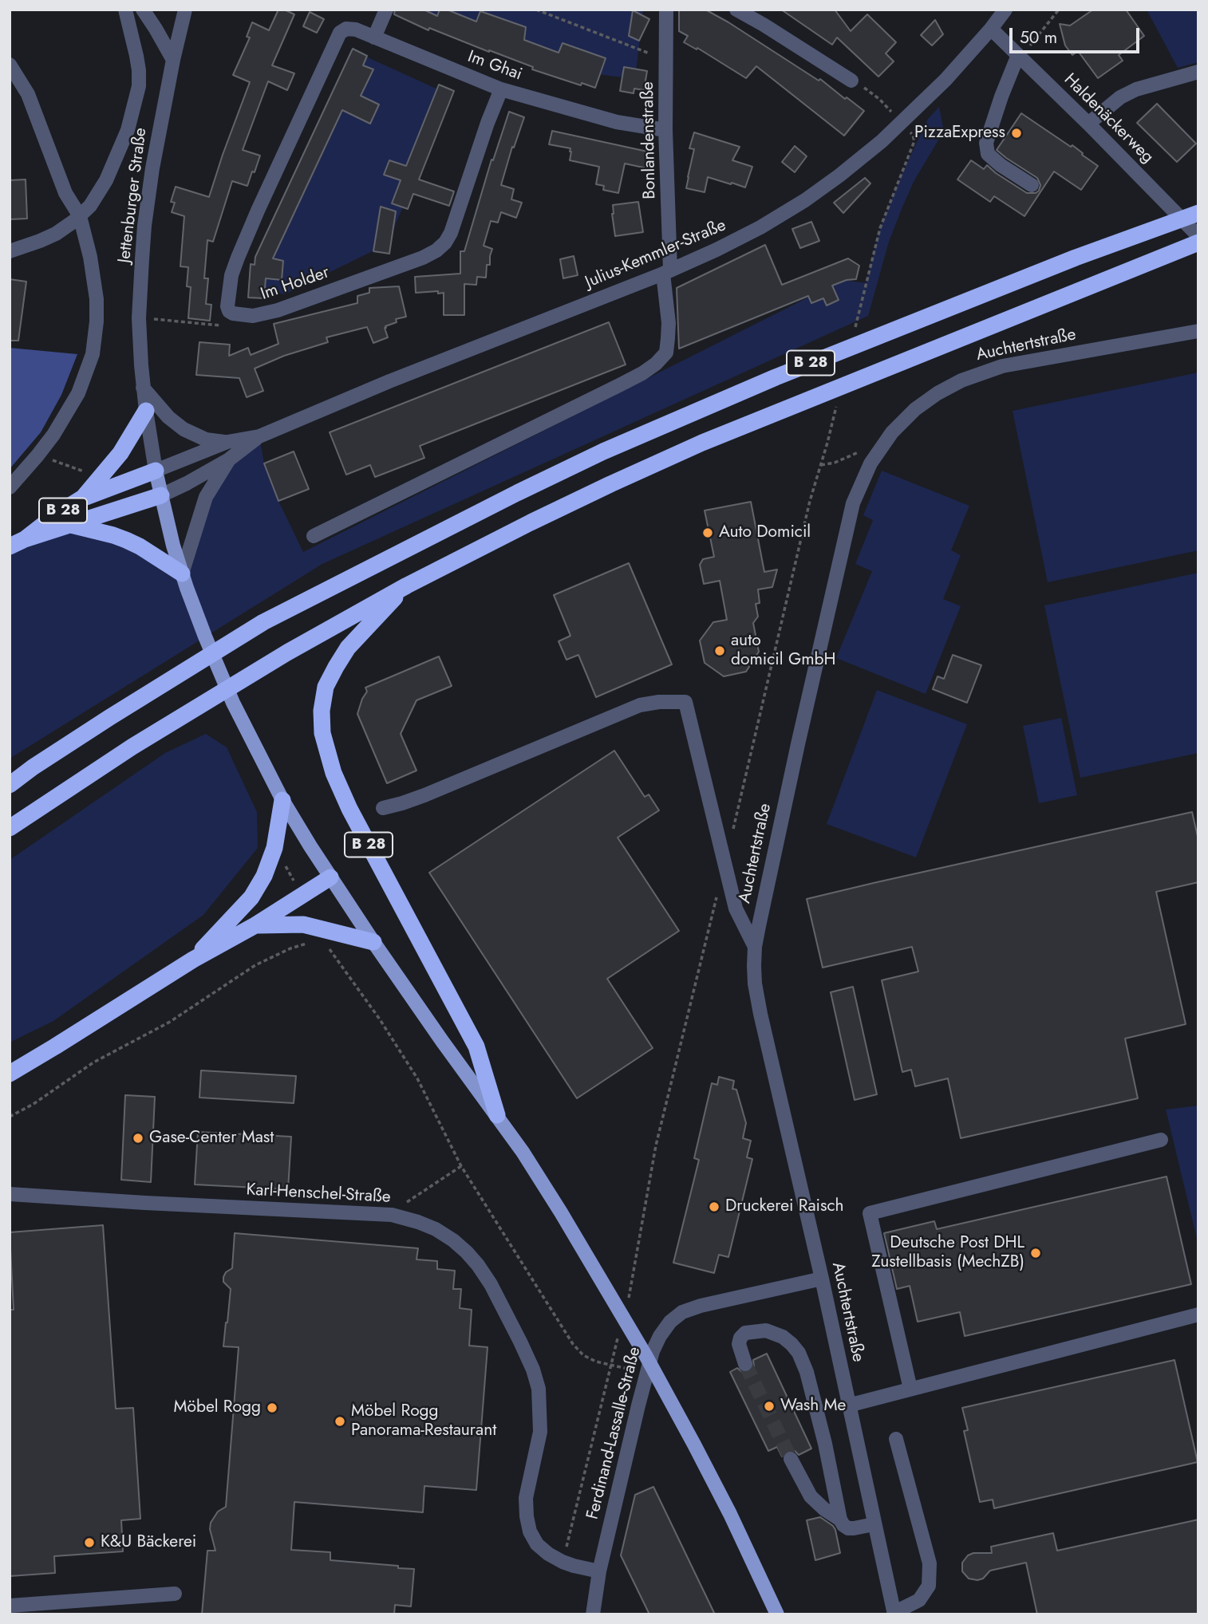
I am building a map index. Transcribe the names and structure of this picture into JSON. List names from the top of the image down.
{
  "streets": {
    "highway": ["B 28"],
    "main road": ["Jettenburger Straße"],
    "street": [
      "Im Ghai",
      "Haldenäckerweg",
      "Bonlandenstraße",
      "Julius-Kemmler-Straße",
      "Im Holder",
      "Auchtertstraße",
      "Karl-Henschel-Straße",
      "Ferdinand-Lassalle-Straße"
    ]
  },
  "crossings": [
    ["Im Ghai", "Bonlandenstraße"],
    ["Im Ghai", "Im Holder"],
    ["Haldenäckerweg", "Julius-Kemmler-Straße"],
    ["Bonlandenstraße", "Julius-Kemmler-Straße"],
    ["Jettenburger Straße", "Julius-Kemmler-Straße"],
    ["Jettenburger Straße", "B 28"],
    ["Julius-Kemmler-Straße", "B 28"],
    ["Auchtertstraße", "Ferdinand-Lassalle-Straße"],
    ["Karl-Henschel-Straße", "Ferdinand-Lassalle-Straße"]
  ],
  "places": [
    "PizzaExpress",
    "Auto Domicil",
    "auto domicil GmbH",
    "Gase-Center Mast",
    "Druckerei Raisch",
    "Deutsche Post DHL Zustellbasis (MechZB)",
    "Wash Me",
    "Möbel Rogg",
    "Möbel Rogg Panorama-Restaurant",
    "K&U Bäckerei"
  ],
  "scale_bar": "50 m"
}
